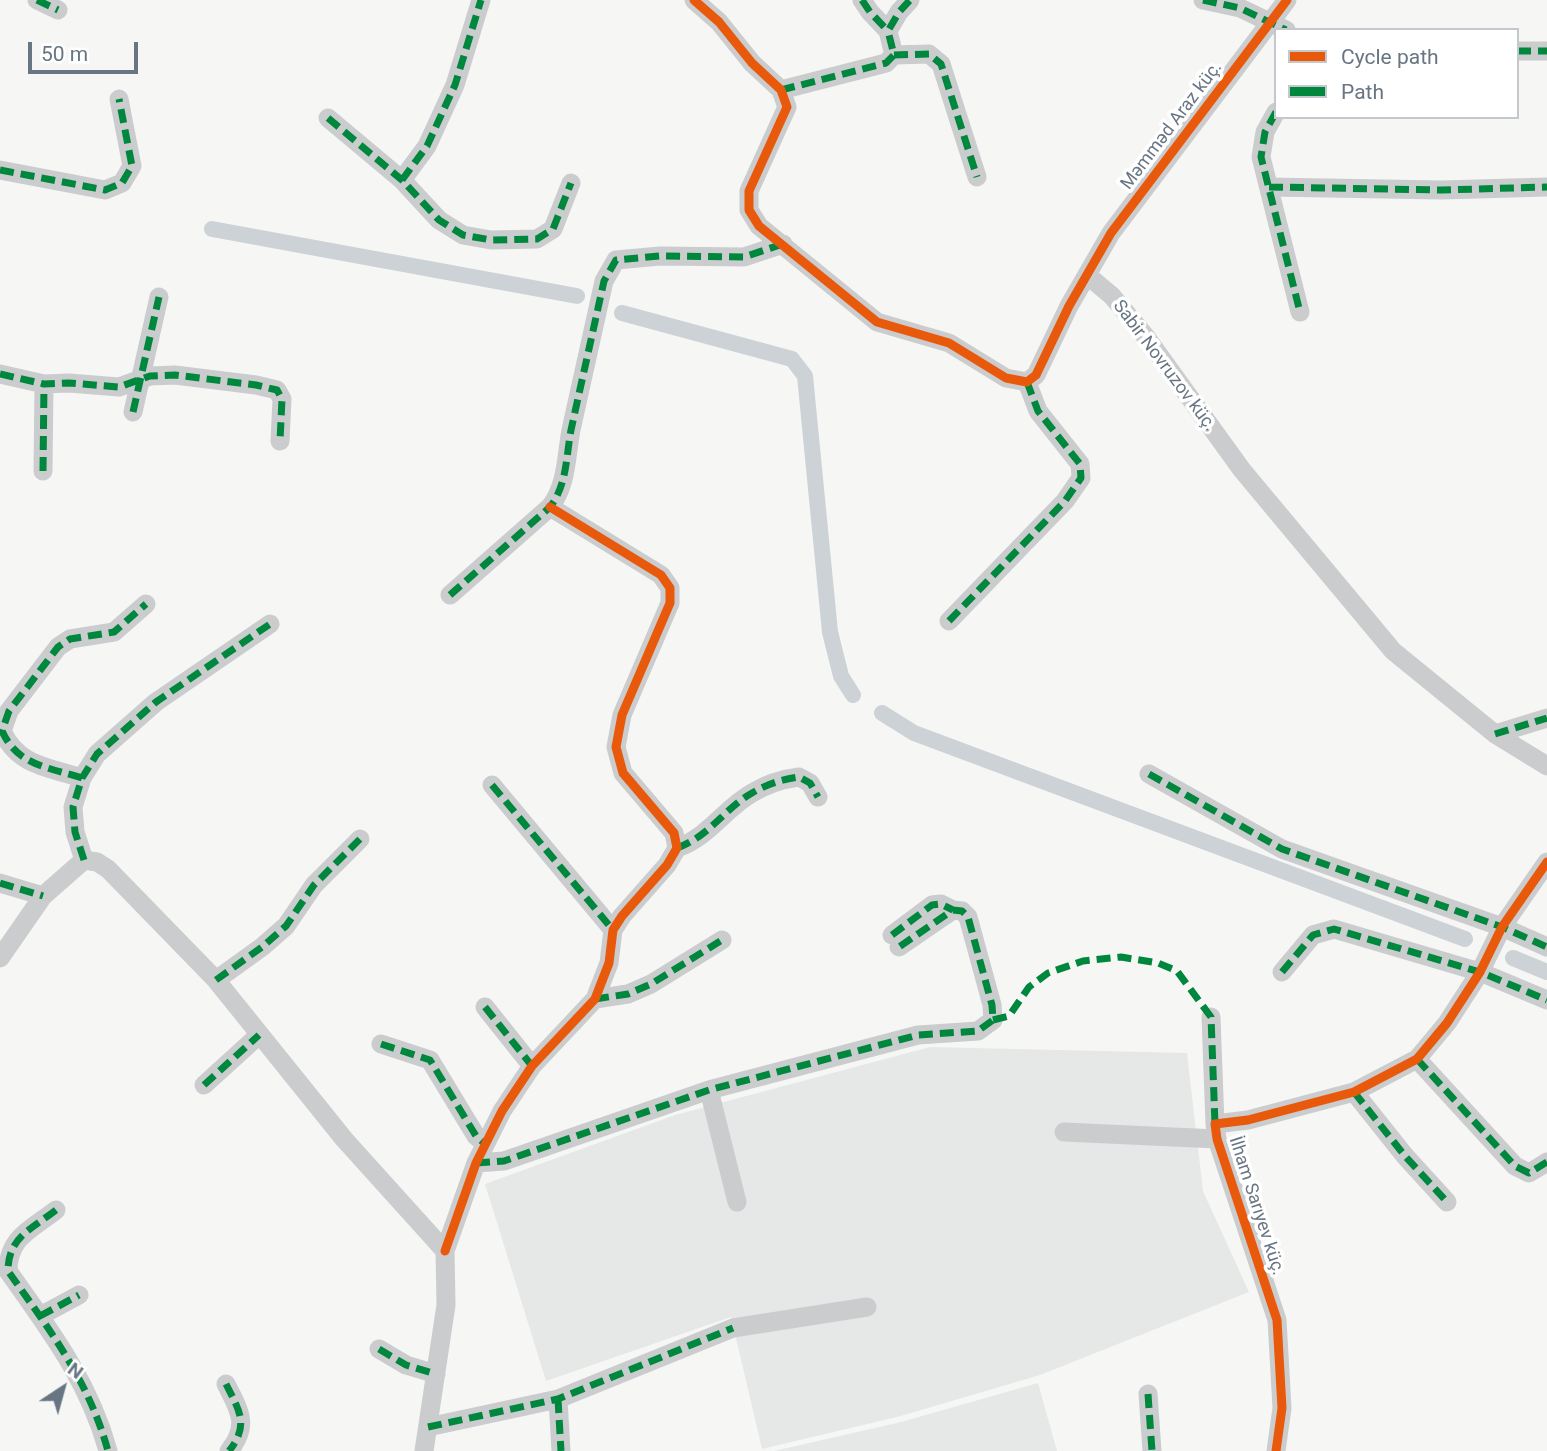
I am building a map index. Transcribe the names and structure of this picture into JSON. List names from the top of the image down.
{
  "streets": {
    "street": ["Məmməd Araz küç.", "Sabir Novruzov küç.", "İlham Sarıyev küç."]
  },
  "crossings": [
    ["Məmməd Araz küç.", "Sabir Novruzov küç."]
  ],
  "legend": ["Cycle path", "Path"],
  "scale_bar": "50 m",
  "north": "top right"
}
